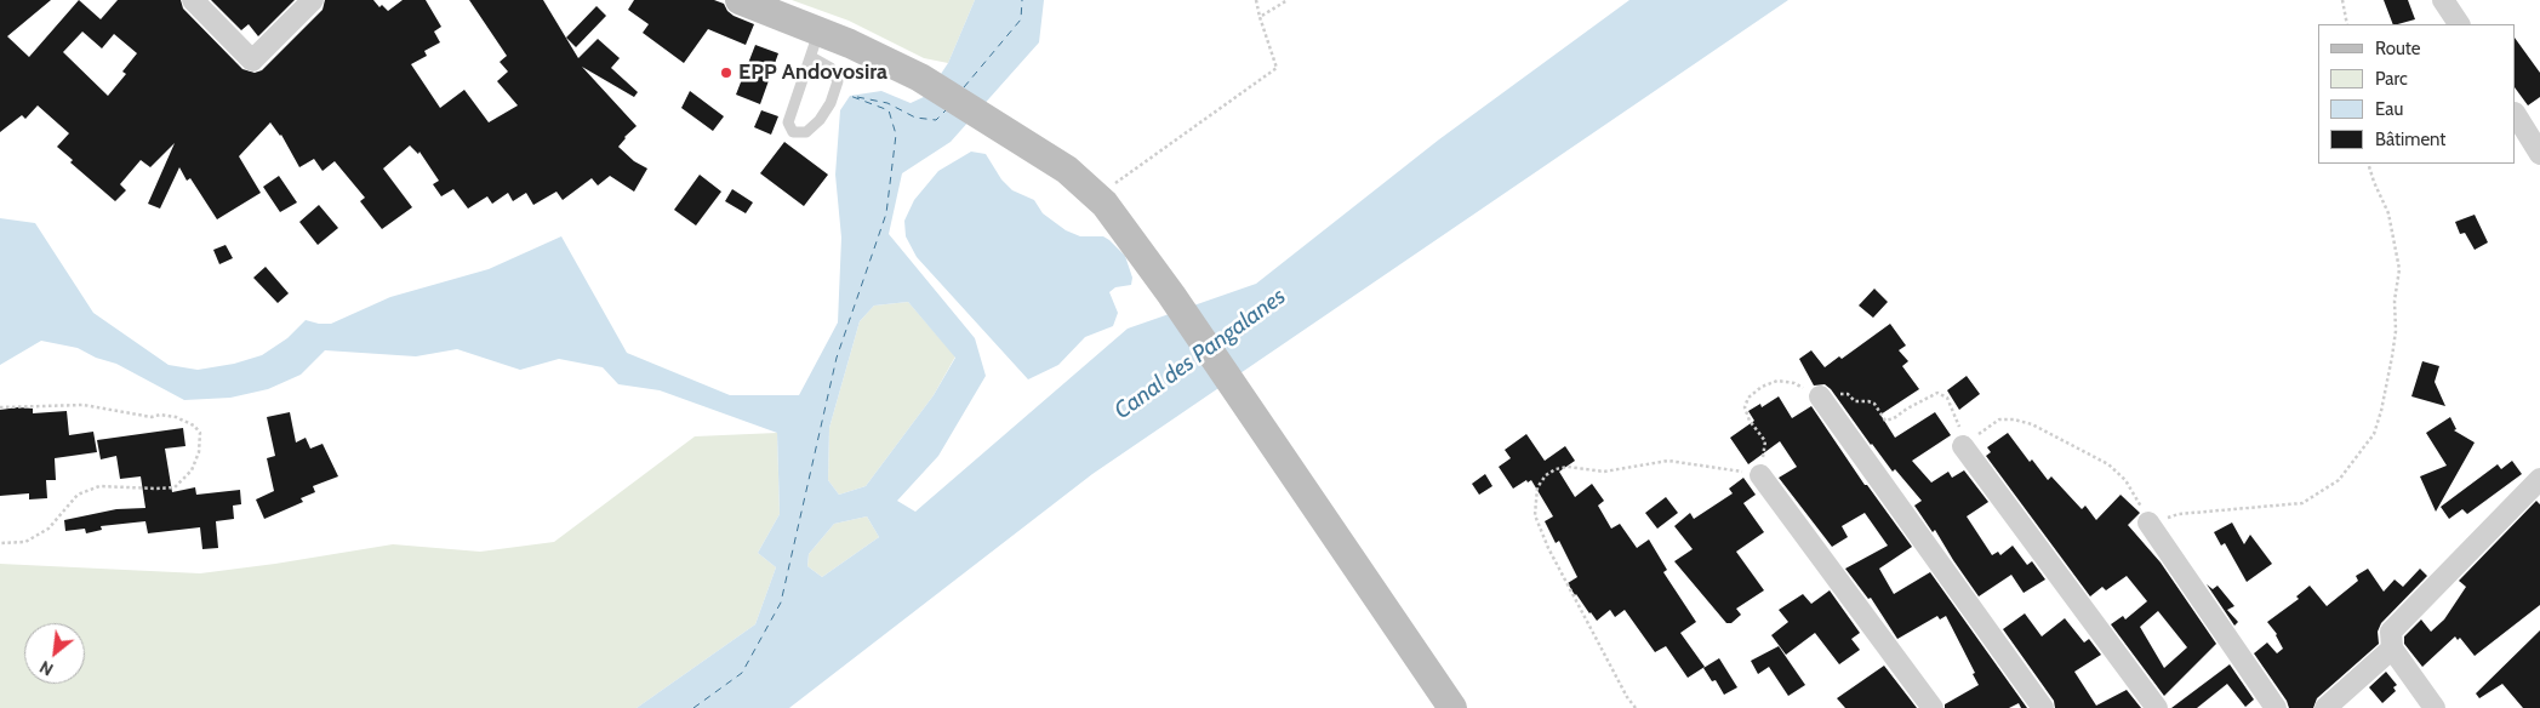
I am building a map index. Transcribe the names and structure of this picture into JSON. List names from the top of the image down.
{
  "water": ["Canal des Pangalanes"],
  "places": ["EPP Andovosira"],
  "legend": [
    "Route",
    "Parc",
    "Eau",
    "Bâtiment"
  ],
  "north": "bottom left"
}
